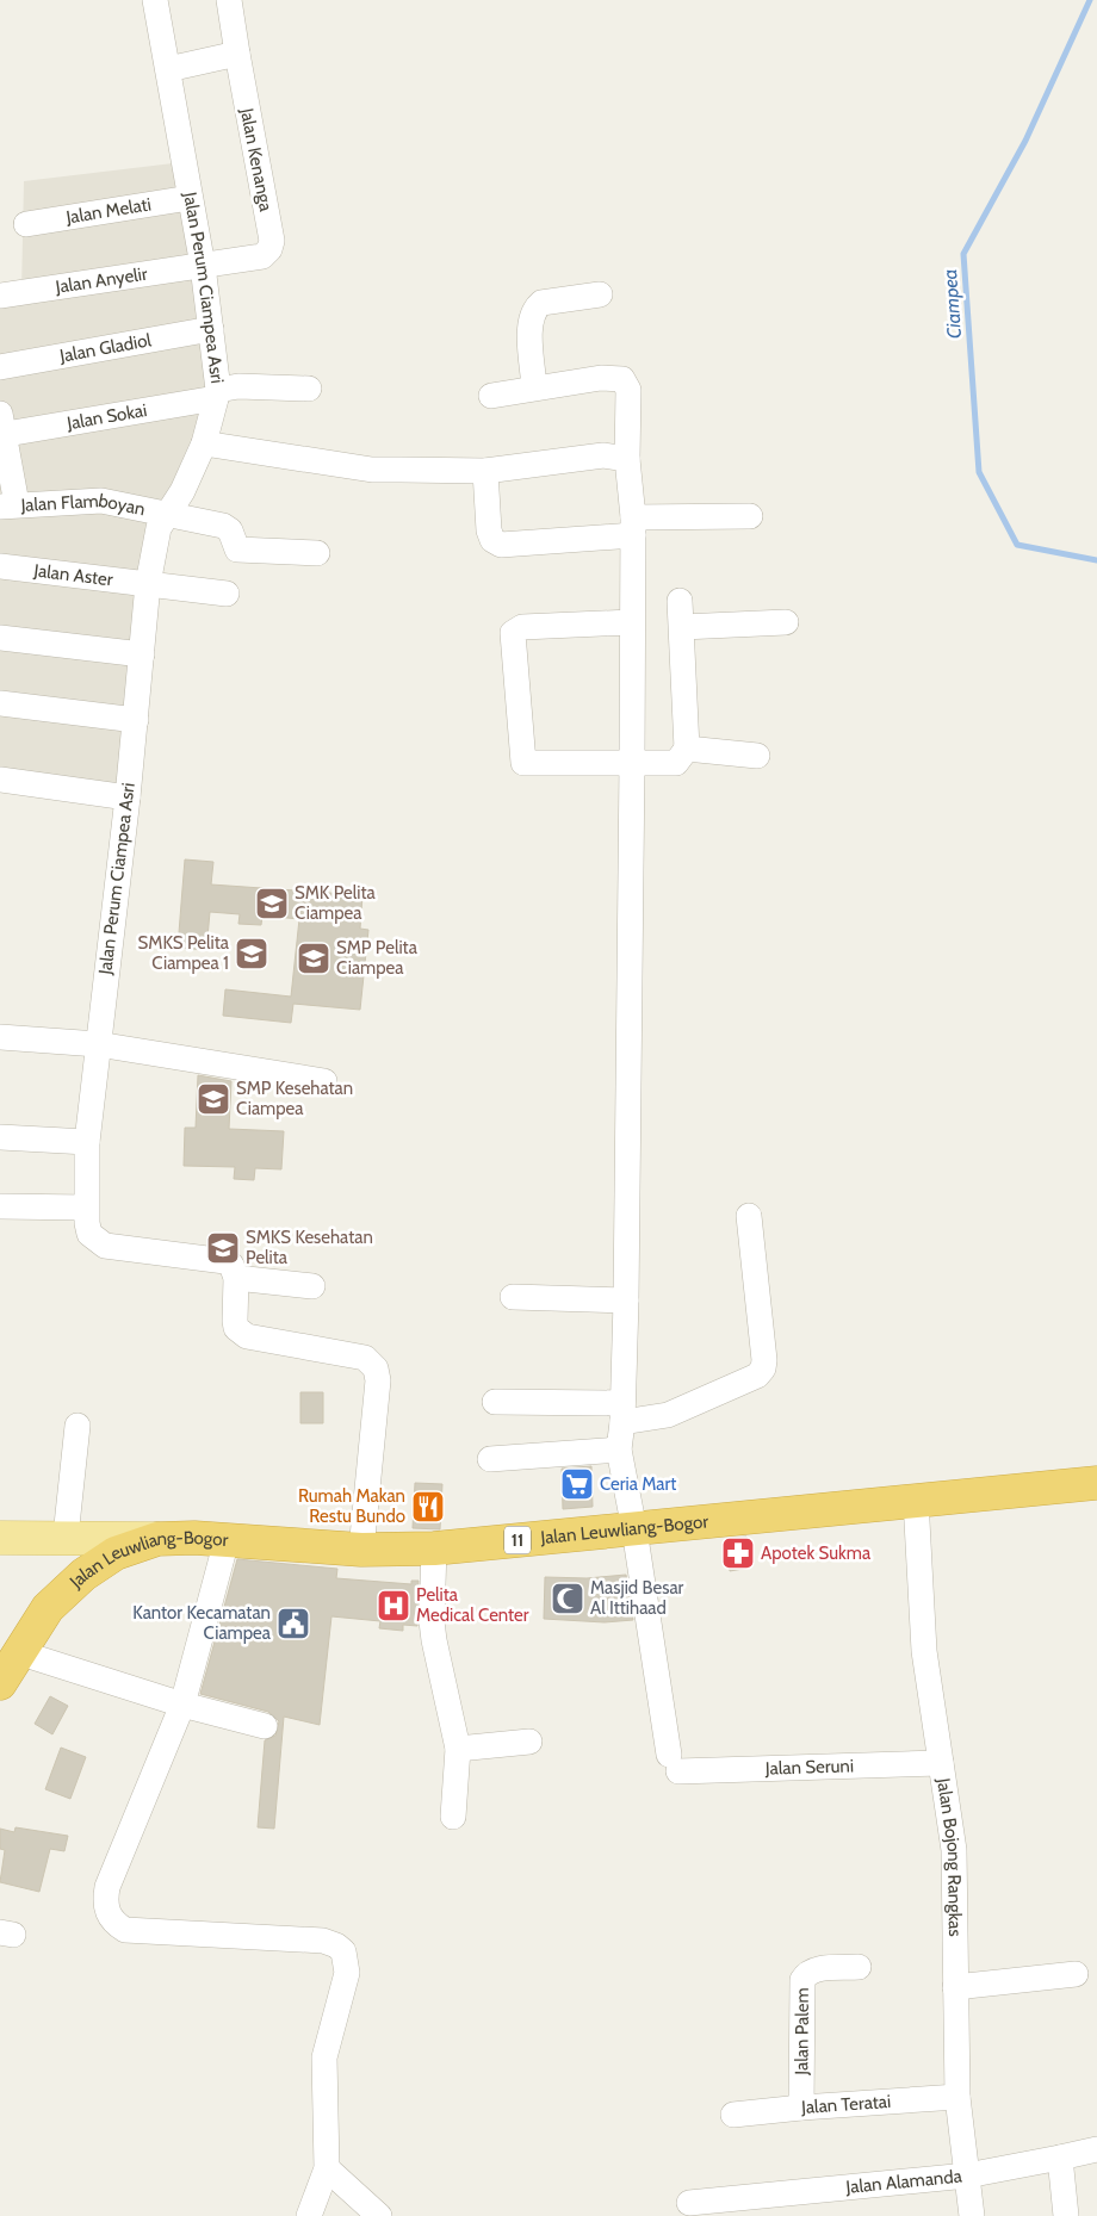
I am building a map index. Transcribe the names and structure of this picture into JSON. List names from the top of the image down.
{
  "streets": {
    "highway": ["Jalan Leuwliang-Bogor", "11"],
    "street": [
      "Jalan Kenanga",
      "Jalan Melati",
      "Jalan Anyelir",
      "Jalan Perum Ciampea Asri",
      "Jalan Gladiol",
      "Jalan Sokai",
      "Jalan Flamboyan",
      "Jalan Aster",
      "Jalan Seruni",
      "Jalan Bojong Rangkas",
      "Jalan Palem",
      "Jalan Teratai",
      "Jalan Alamanda"
    ]
  },
  "crossings": [
    ["Jalan Kenanga", "Jalan Anyelir"],
    ["Jalan Kenanga", "Jalan Perum Ciampea Asri"],
    ["Jalan Melati", "Jalan Perum Ciampea Asri"],
    ["Jalan Anyelir", "Jalan Perum Ciampea Asri"],
    ["Jalan Perum Ciampea Asri", "Jalan Gladiol"],
    ["Jalan Perum Ciampea Asri", "Jalan Sokai"],
    ["Jalan Perum Ciampea Asri", "Jalan Flamboyan"],
    ["Jalan Perum Ciampea Asri", "Jalan Aster"],
    ["Jalan Leuwliang-Bogor", "Jalan Seruni"],
    ["Jalan Leuwliang-Bogor", "Jalan Bojong Rangkas"],
    ["Jalan Seruni", "Jalan Bojong Rangkas"],
    ["Jalan Bojong Rangkas", "Jalan Teratai"],
    ["Jalan Bojong Rangkas", "Jalan Alamanda"],
    ["Jalan Palem", "Jalan Teratai"]
  ],
  "water": ["Ciampea"],
  "places": {
    "school or university": [
      "SMK Pelita Ciampea",
      "SMKS Pelita Ciampea 1",
      "SMP Pelita Ciampea",
      "SMP Kesehatan Ciampea",
      "SMKS Kesehatan Pelita"
    ],
    "supermarket": ["Ceria Mart"],
    "restaurant": ["Rumah Makan Restu Bundo"],
    "pharmacy": ["Apotek Sukma"],
    "mosque": ["Masjid Besar Al Ittihaad"],
    "hospital": ["Pelita Medical Center"],
    "public building": ["Kantor Kecamatan Ciampea"]
  }
}
